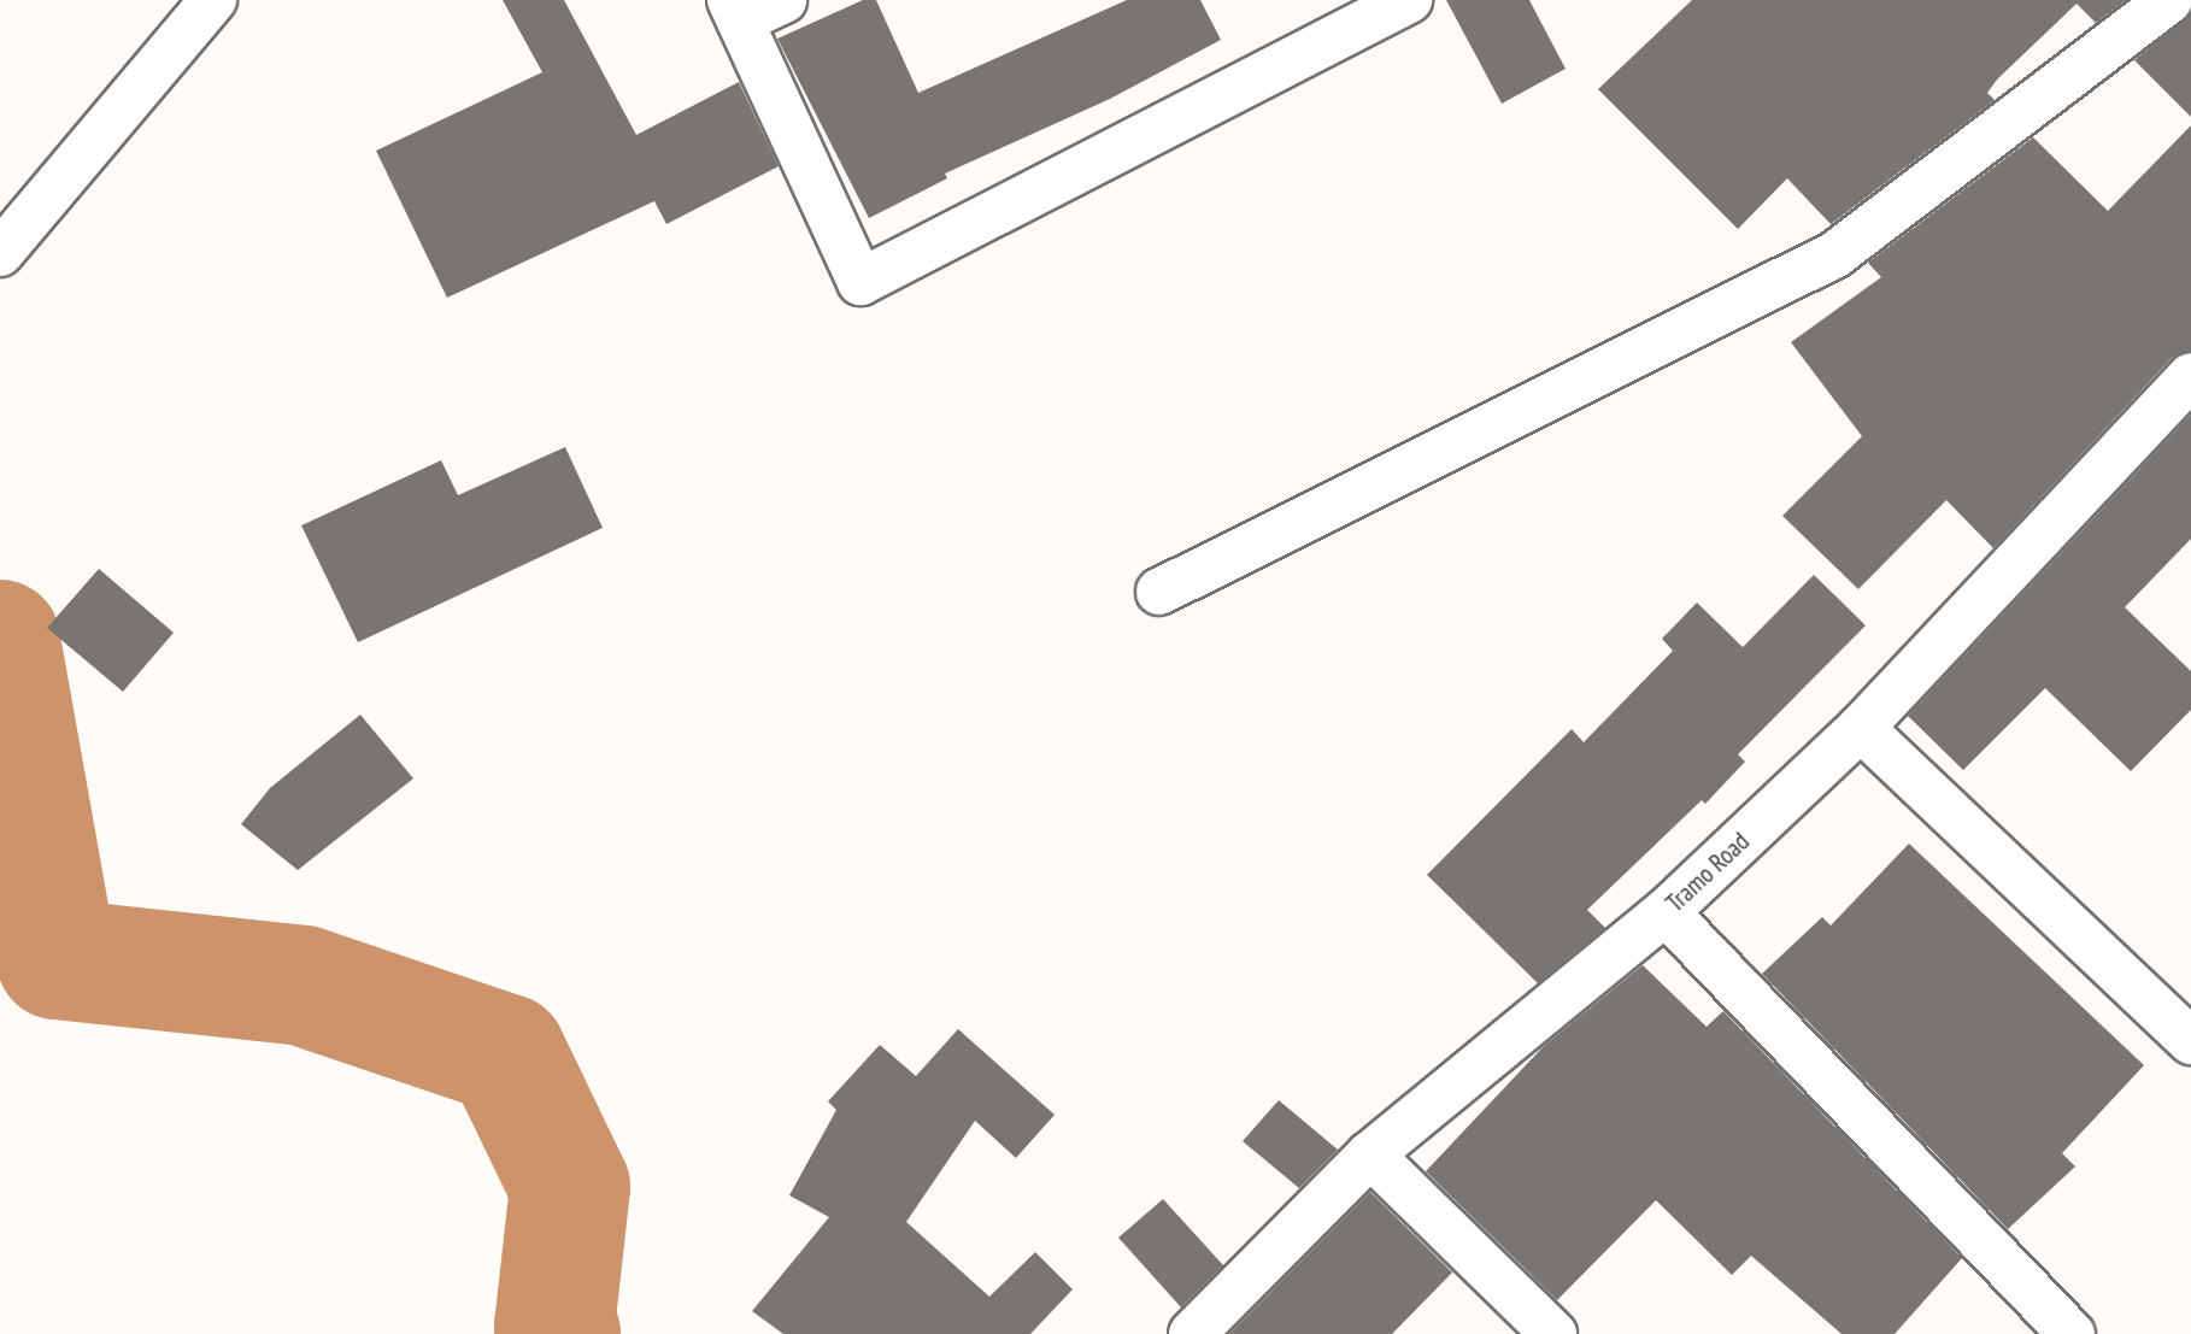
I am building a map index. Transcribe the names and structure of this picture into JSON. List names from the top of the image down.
{
  "streets": {
    "street": ["Tramo Road"]
  }
}
